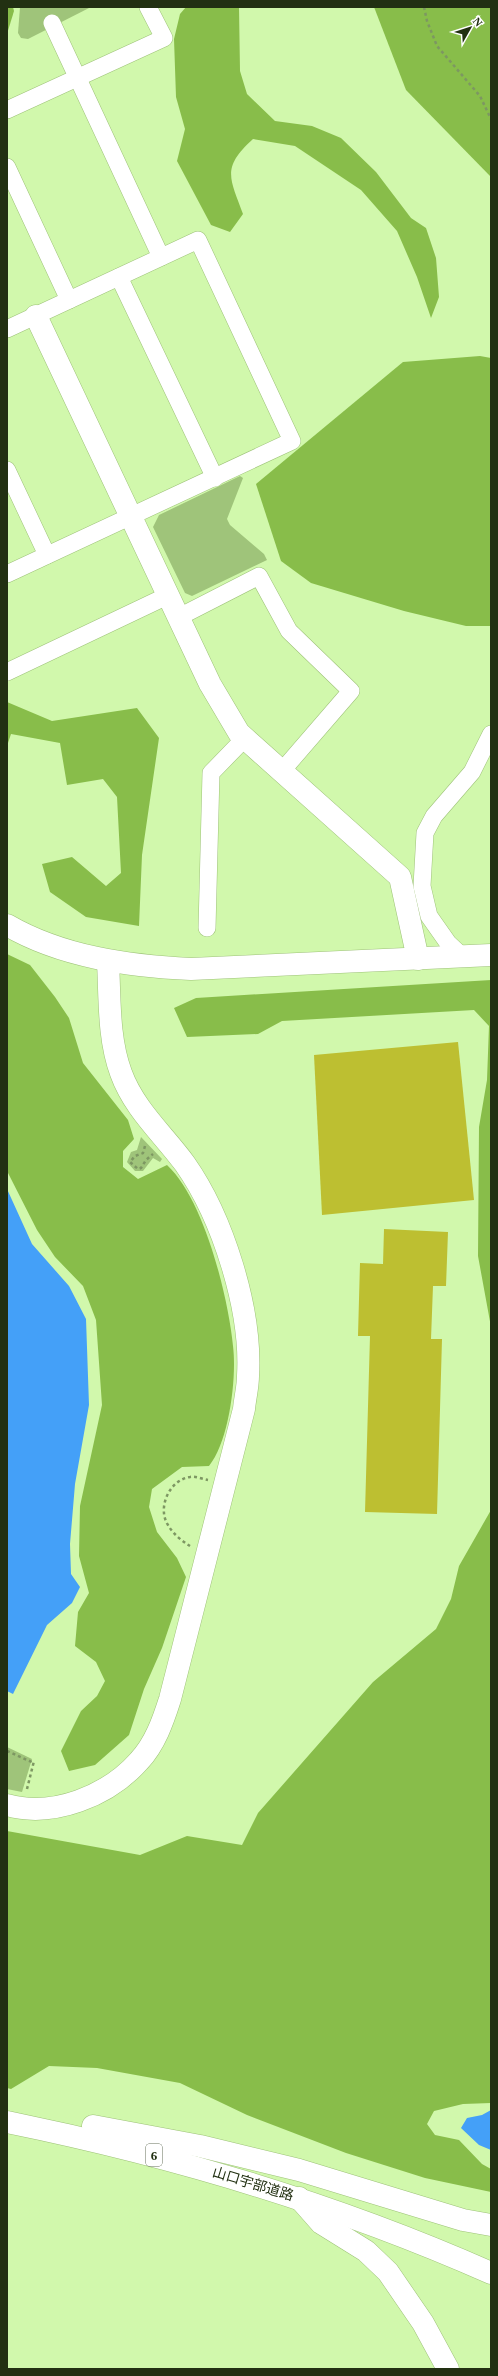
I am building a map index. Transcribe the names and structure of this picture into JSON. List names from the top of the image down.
{
  "streets": {
    "street": ["6", "山口宇部道路"]
  },
  "north": "top right"
}
